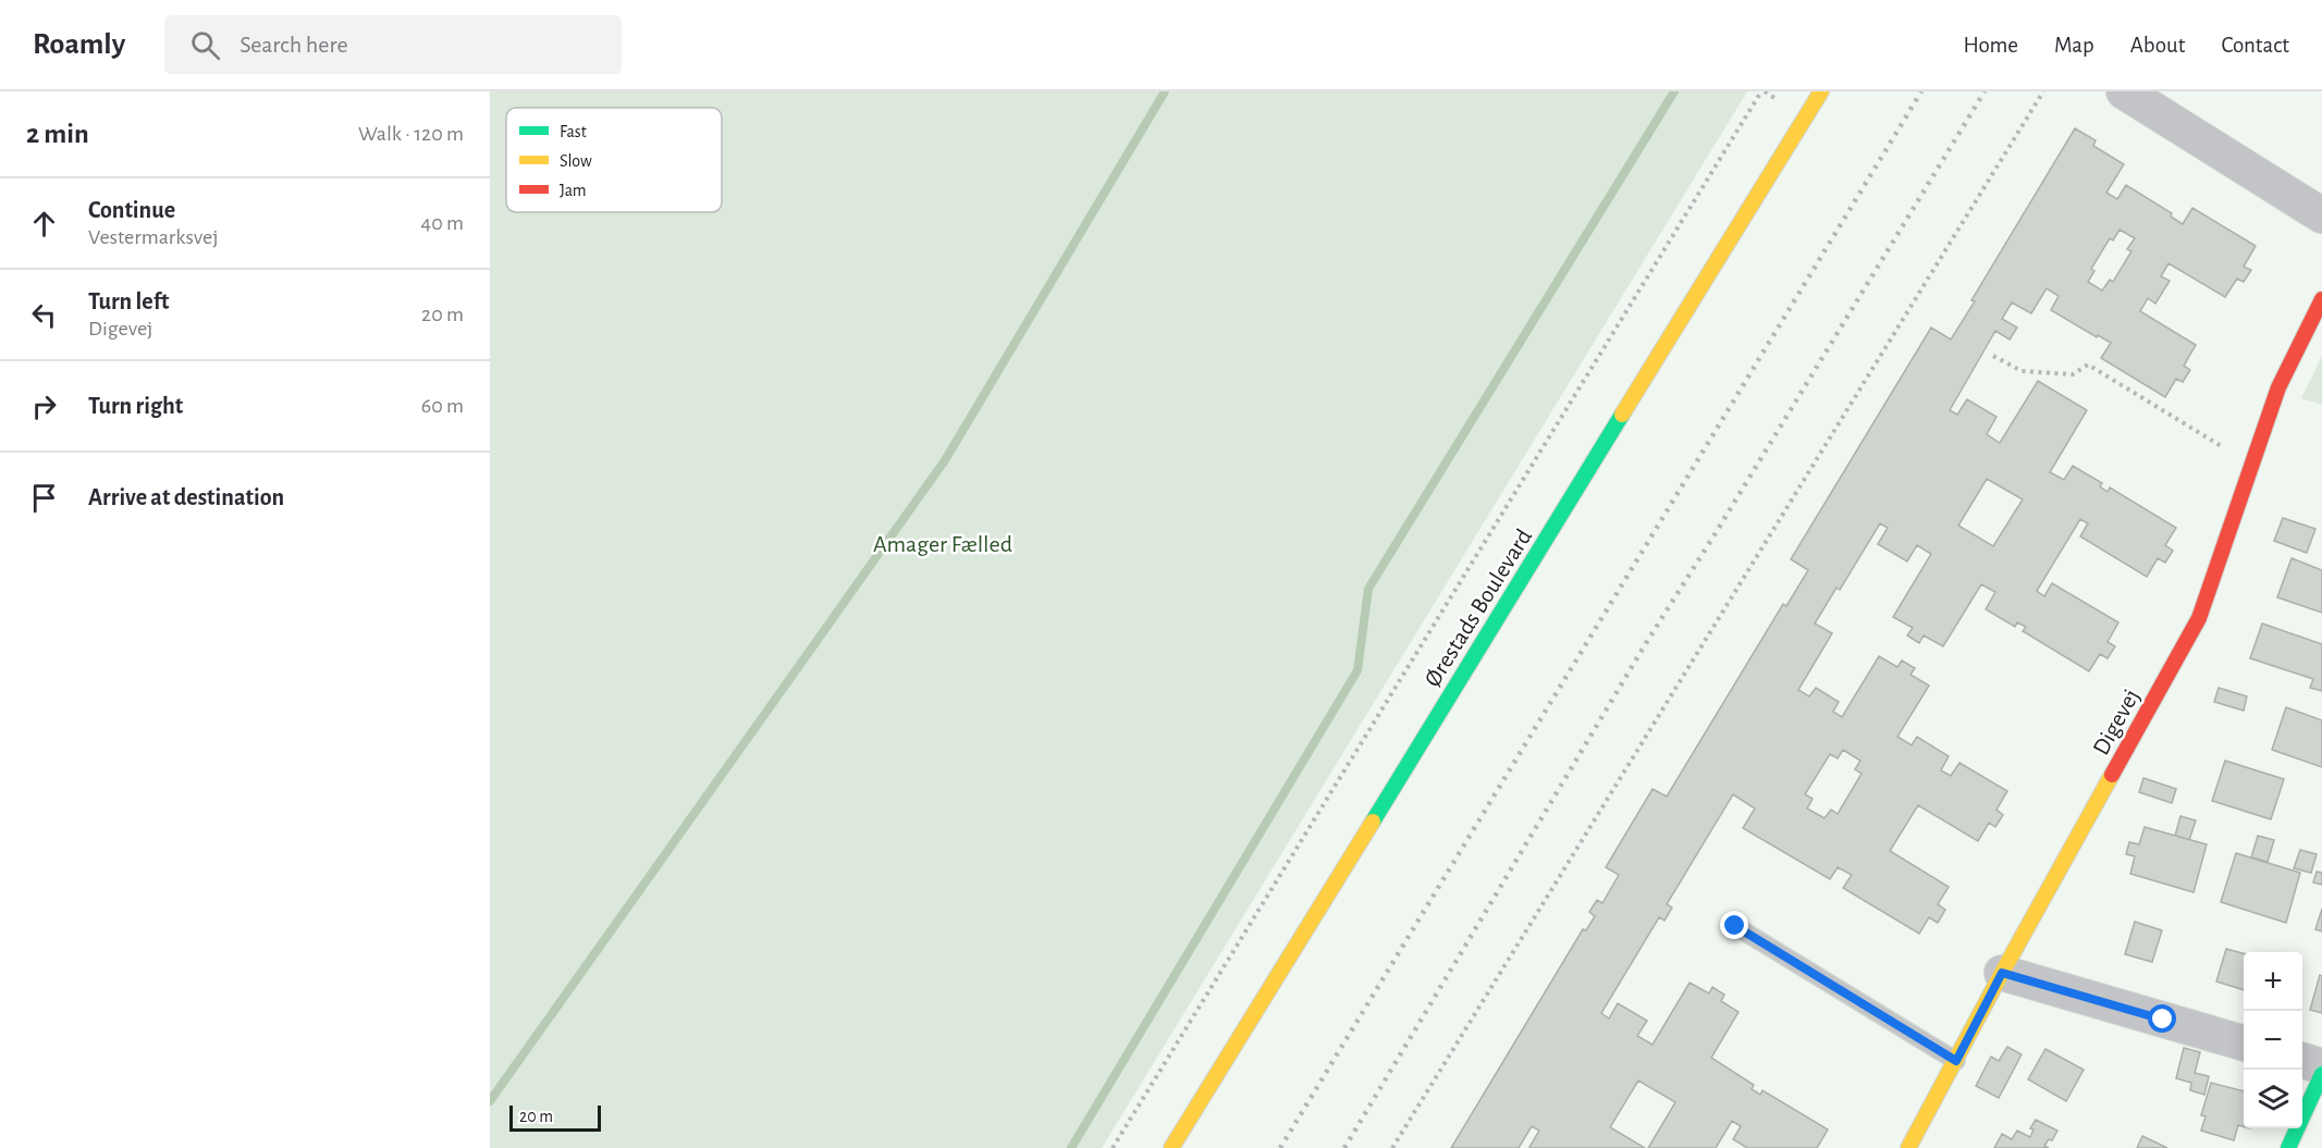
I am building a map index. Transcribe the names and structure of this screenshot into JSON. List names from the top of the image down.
{
  "streets": {
    "street": ["Ørestads Boulevard", "Digevej"]
  },
  "parks": ["Amager Fælled"],
  "legend": ["Fast", "Slow", "Jam"],
  "scale_bar": "20 m",
  "page": {
    "header": "Roamly",
    "search": "Search here",
    "nav": [
      "Home",
      "Map",
      "About",
      "Contact"
    ],
    "heading": ["2 min", "Walk · 120 m"],
    "list": [
      ["Continue", "Vestermarksvej", "40 m"],
      ["Turn left", "Digevej", "20 m"],
      ["Turn right", "60 m"],
      "Arrive at destination"
    ],
    "map_buttons": ["+", "−"],
    "scale": "20 m"
  }
}
